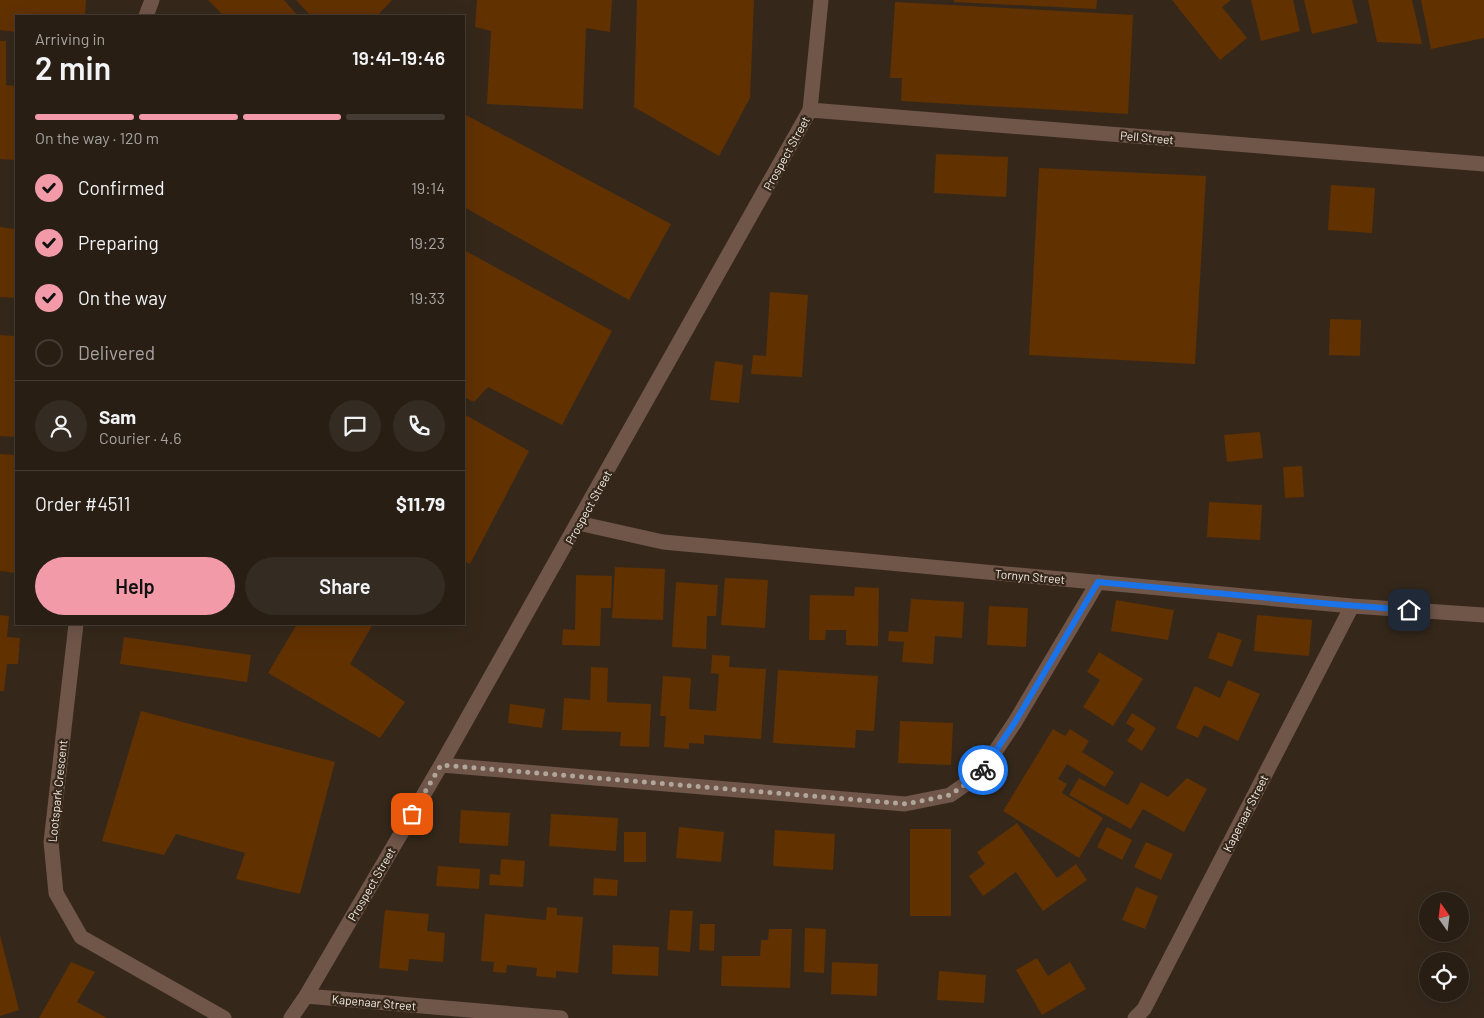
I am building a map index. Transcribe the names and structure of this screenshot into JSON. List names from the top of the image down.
{
  "streets": {
    "street": [
      "Pell Street",
      "Prospect Street",
      "Tornyn Street",
      "Lootspark Crescent",
      "Kapenaar Street"
    ]
  },
  "crossings": [
    ["Pell Street", "Prospect Street"],
    ["Prospect Street", "Tornyn Street"],
    ["Prospect Street", "Kapenaar Street"],
    ["Tornyn Street", "Kapenaar Street"]
  ],
  "north": "top",
  "page": {
    "heading": ["2 min", "Arriving in", "19:41–19:46"],
    "panel": [
      "Sam",
      "Courier · 4.6",
      "Order #4511",
      "$11.79"
    ],
    "bar": "On the way · 120 m",
    "list": [
      ["Confirmed", "19:14"],
      ["Preparing", "19:23"],
      ["On the way", "19:33"],
      "Delivered"
    ],
    "buttons": ["Help", "Share"]
  }
}
